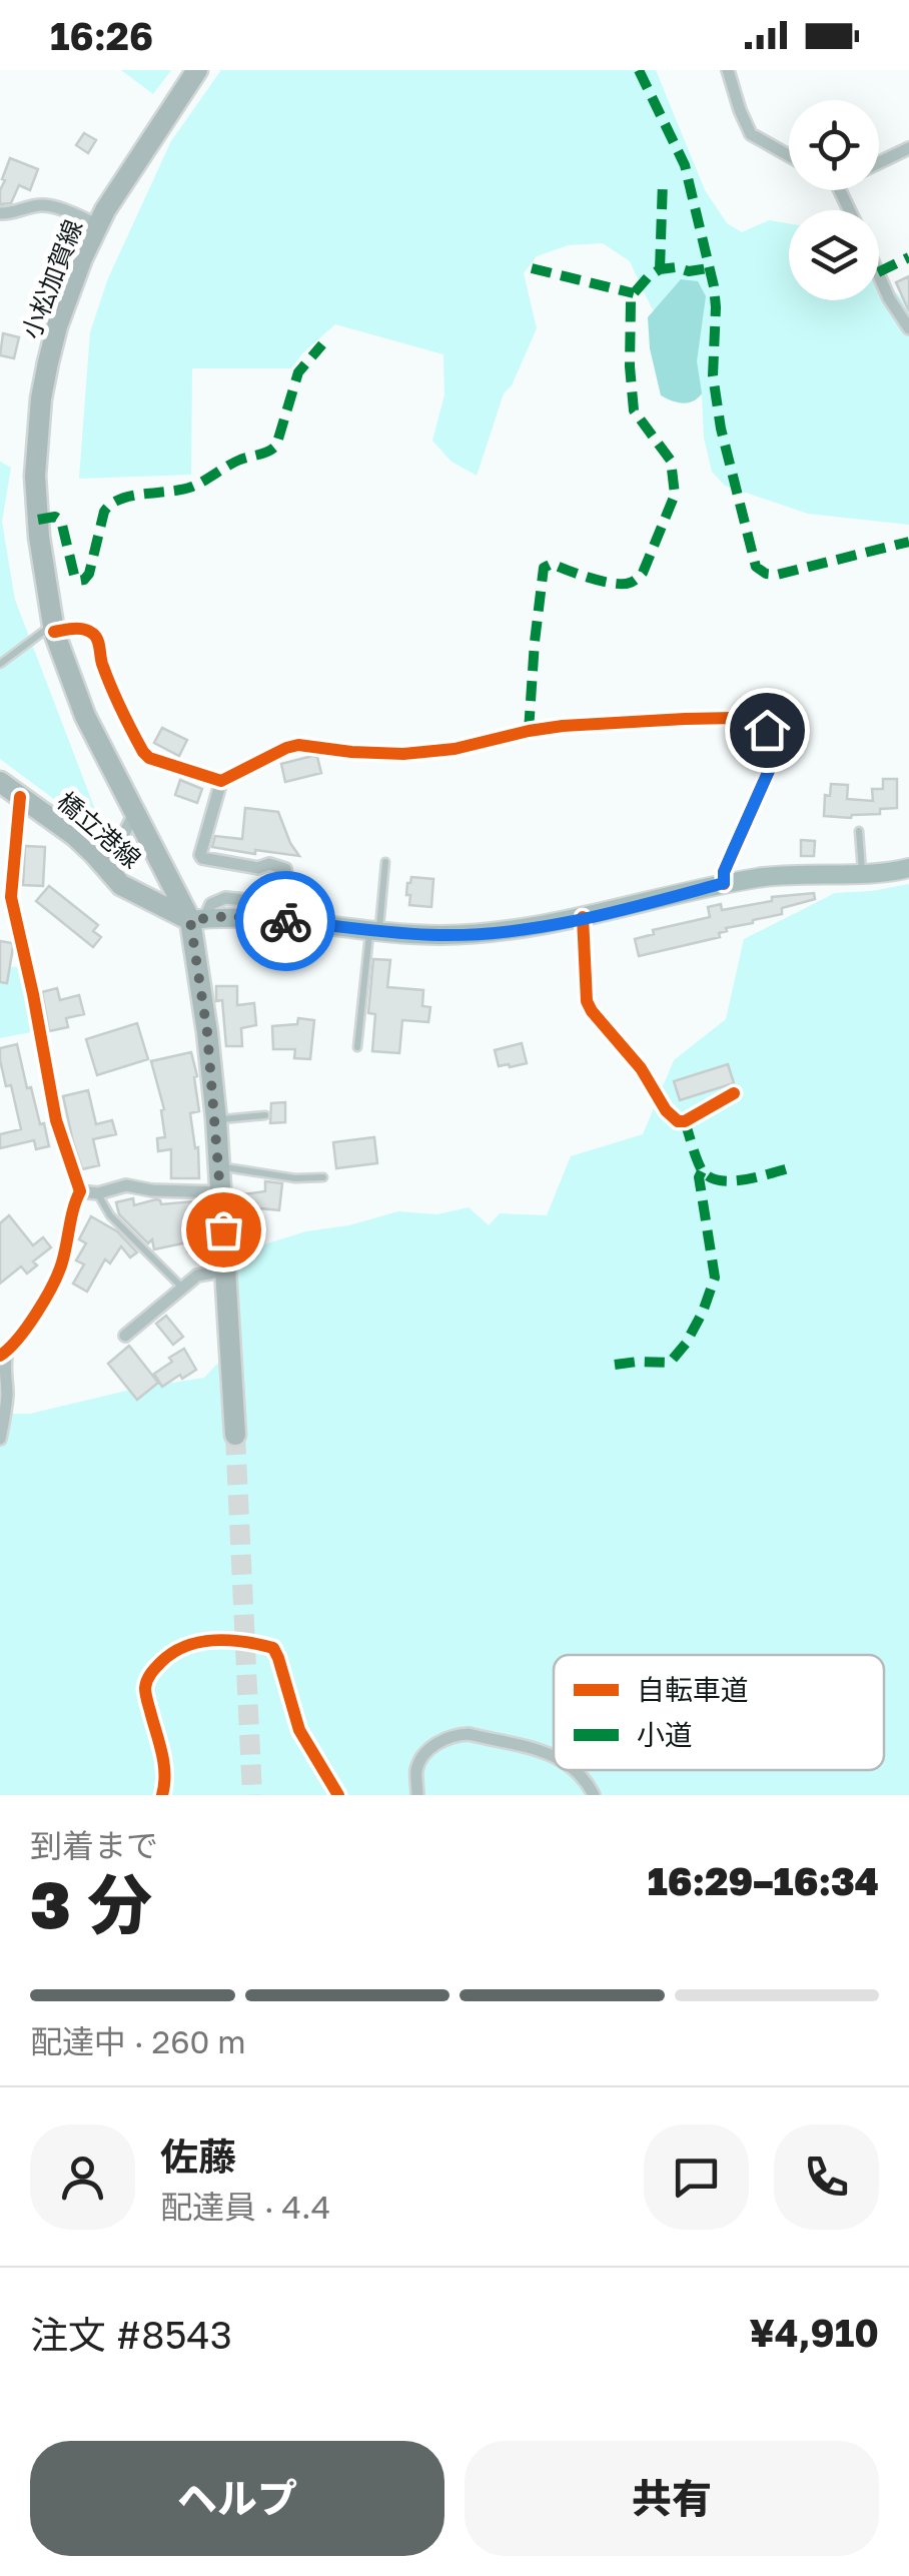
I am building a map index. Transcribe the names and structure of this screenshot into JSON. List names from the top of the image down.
{
  "streets": {
    "main road": ["小松加賀線", "橋立港線"]
  },
  "crossings": [
    ["小松加賀線", "橋立港線"]
  ],
  "legend": ["自転車道", "小道"],
  "page": {
    "status": "16:26",
    "heading": ["3 分", "到着まで", "16:29–16:34"],
    "panel": [
      "佐藤",
      "配達員 · 4.4",
      "注文 #8543",
      "¥4,910"
    ],
    "bar": "配達中 · 260 m",
    "buttons": ["ヘルプ", "共有"]
  }
}
